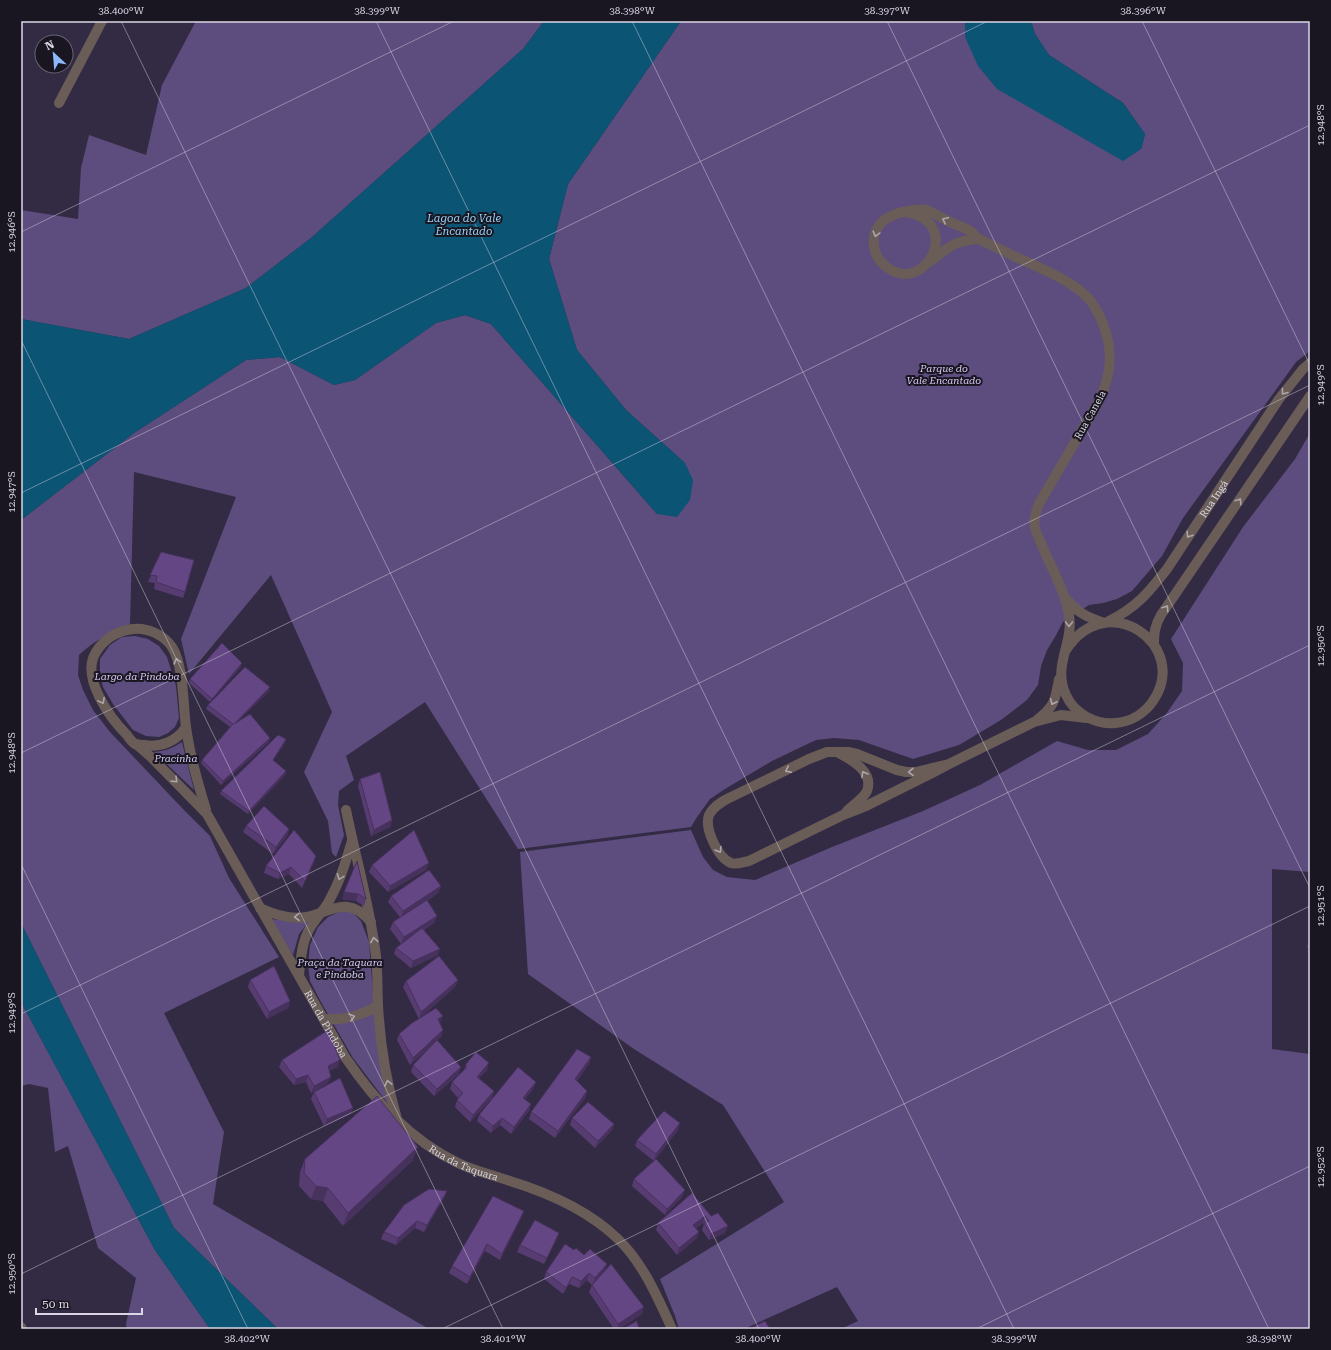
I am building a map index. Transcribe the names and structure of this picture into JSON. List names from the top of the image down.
{
  "streets": {
    "street": [
      "Rua Canela",
      "Rua Ingá",
      "Rua da Pindoba",
      "Rua da Taquara"
    ]
  },
  "crossings": [
    ["Rua Canela", "Rua Ingá"],
    ["Rua da Pindoba", "Rua da Taquara"]
  ],
  "water": ["Lagoa do Vale Encantado"],
  "parks": [
    "Parque do Vale Encantado",
    "Largo da Pindoba",
    "Pracinha",
    "Praça da Taquara e Pindoba"
  ],
  "scale_bar": "50 m",
  "north": "top left",
  "coordinates": [
    "38.400°W",
    "38.399°W",
    "38.398°W",
    "38.397°W",
    "38.396°W",
    "12.948°S",
    "12.946°S",
    "12.949°S",
    "12.947°S",
    "12.950°S",
    "12.951°S",
    "12.952°S",
    "38.402°W",
    "38.401°W"
  ]
}
